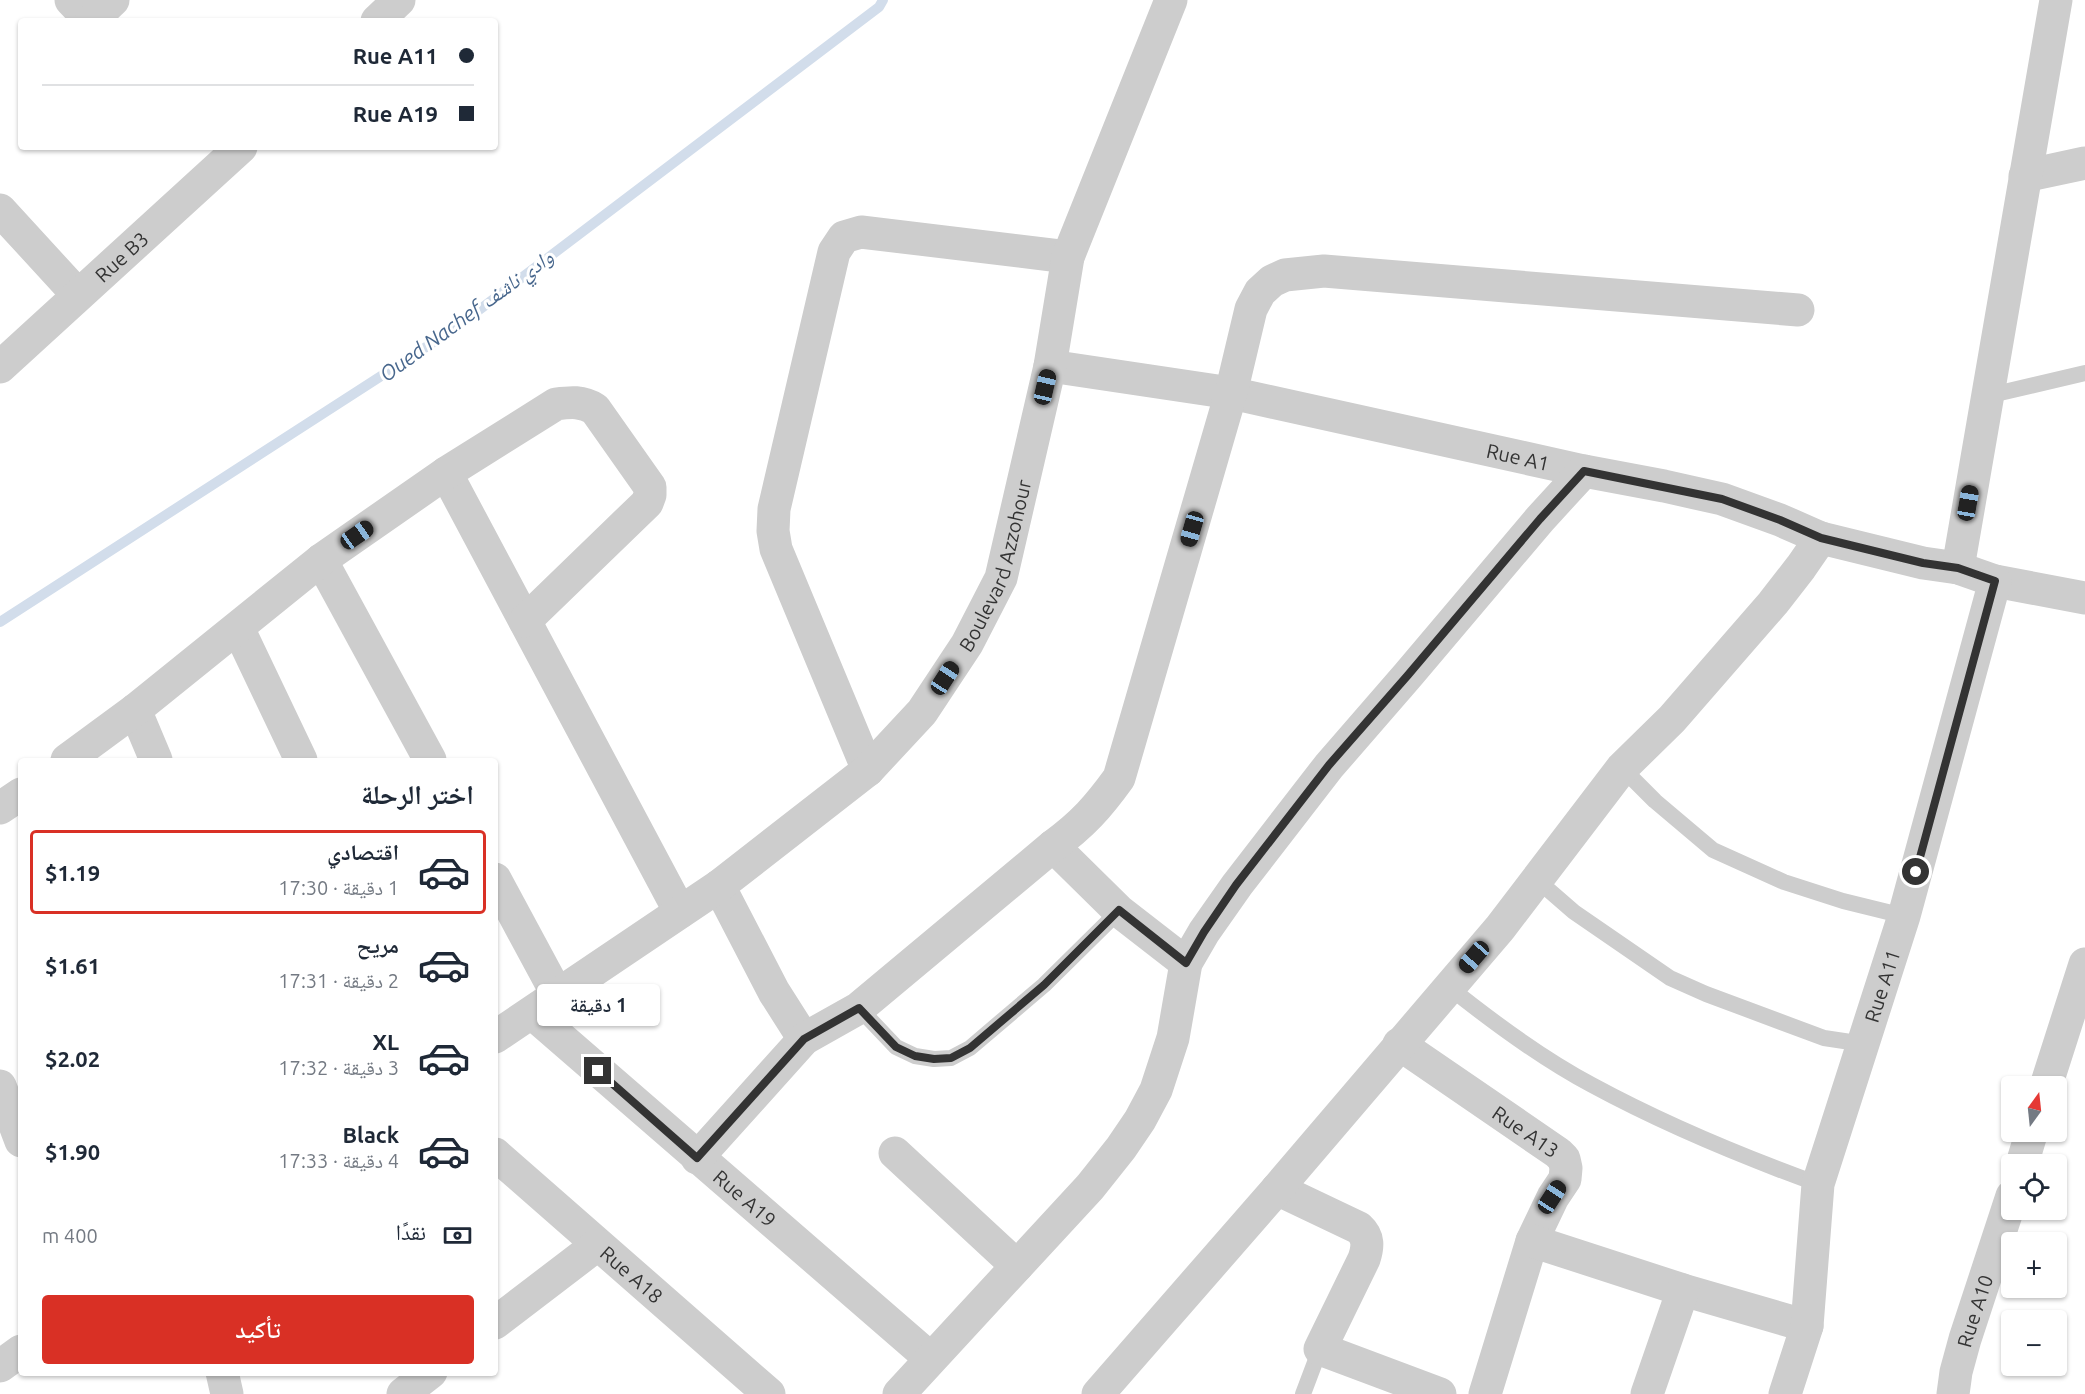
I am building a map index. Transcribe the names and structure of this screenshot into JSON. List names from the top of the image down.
{
  "streets": {
    "street": [
      "Rue B3",
      "Rue A1",
      "Boulevard Azzohour",
      "Rue A11",
      "Rue A13",
      "Rue A19",
      "Rue A18",
      "Rue A10"
    ]
  },
  "crossings": [
    ["Rue A1", "Boulevard Azzohour"],
    ["Rue A1", "Rue A11"],
    ["Boulevard Azzohour", "Rue A19"]
  ],
  "water": ["Oued Nachef وادي ناشف"],
  "north": "top",
  "page": {
    "banner": ["Rue A11", "Rue A19"],
    "heading": "اختر الرحلة",
    "list": [
      {
        "name": "اقتصادي",
        "note": "1 دقيقة · 17:30",
        "value": "$1.19"
      },
      {
        "name": "مريح",
        "note": "2 دقيقة · 17:31",
        "value": "$1.61"
      },
      {
        "name": "XL",
        "note": "3 دقيقة · 17:32",
        "value": "$2.02"
      },
      {
        "name": "Black",
        "note": "4 دقيقة · 17:33",
        "value": "$1.90"
      }
    ],
    "bubble": "1 دقيقة",
    "map_buttons": ["+", "−"],
    "pay": ["نقدًا", "400 m"],
    "buttons": "تأكيد"
  }
}
